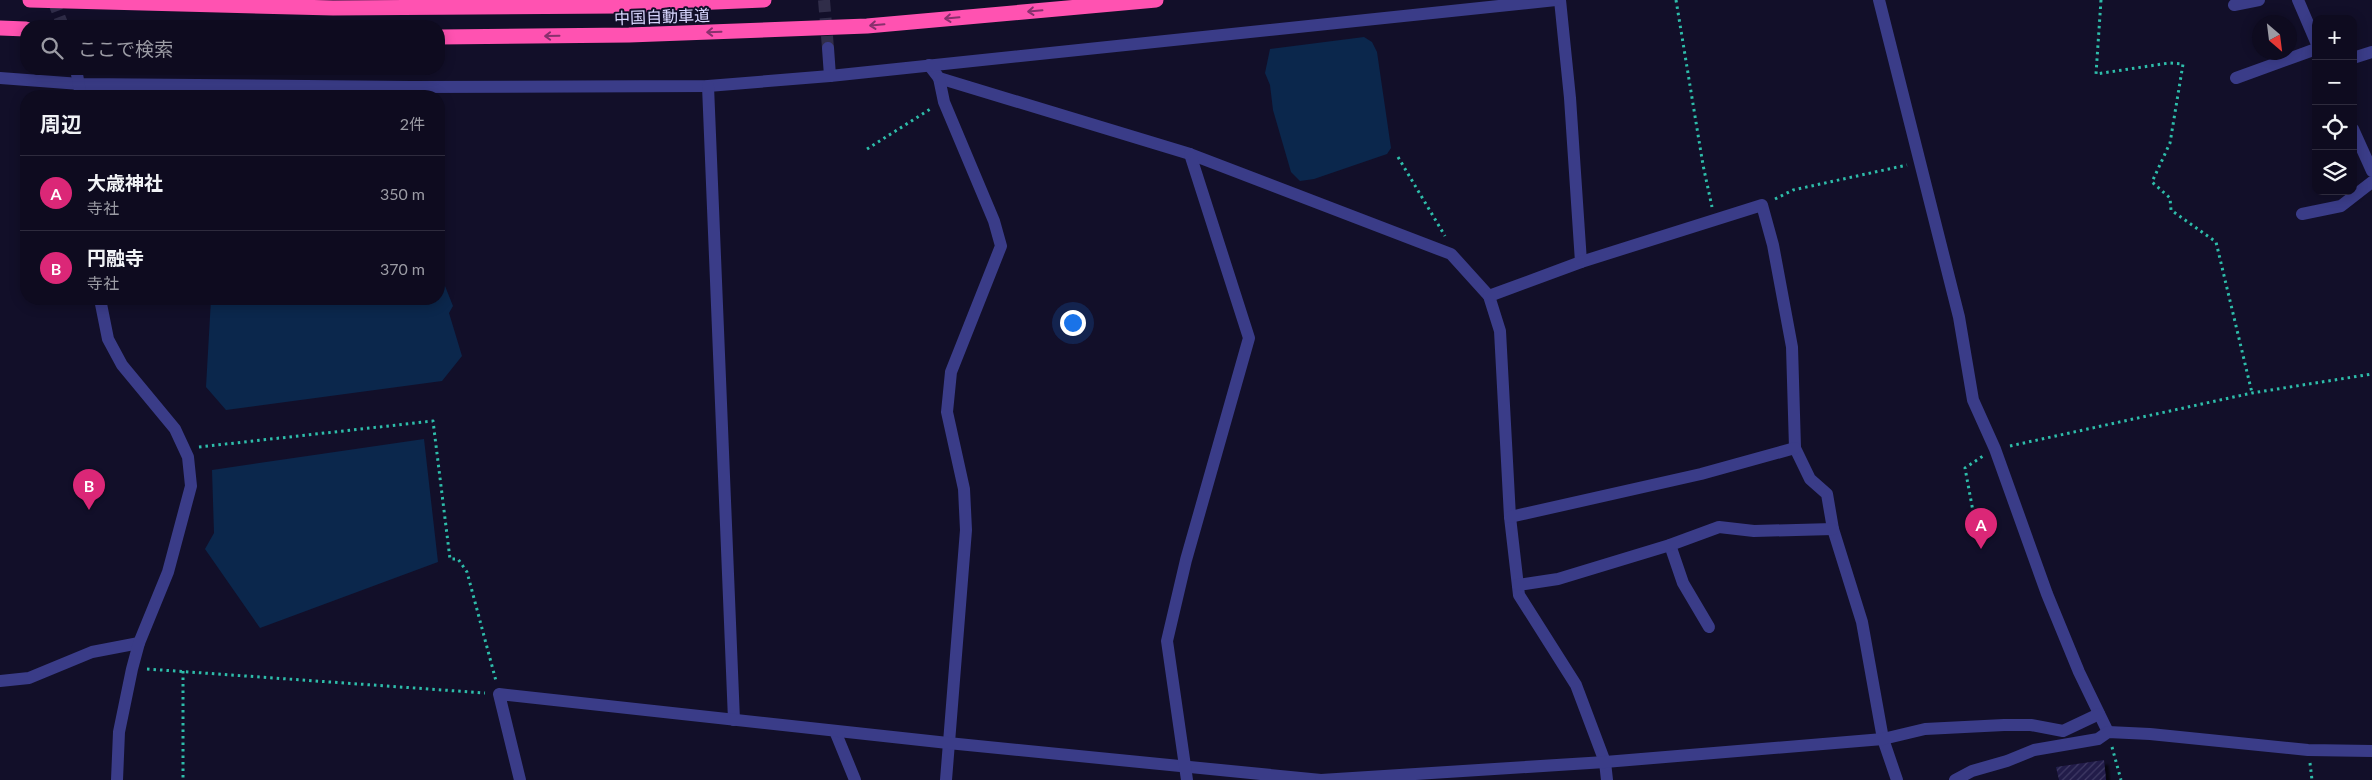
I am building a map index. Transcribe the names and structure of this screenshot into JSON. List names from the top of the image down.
{
  "streets": {
    "highway": ["中国自動車道"]
  },
  "north": "bottom right",
  "page": {
    "map_buttons": ["+", "−"],
    "search": "ここで検索",
    "heading": ["周辺", "2件"],
    "list": [
      {
        "mark": "A",
        "name": "大歳神社",
        "note": "寺社",
        "value": "350 m"
      },
      {
        "mark": "B",
        "name": "円融寺",
        "note": "寺社",
        "value": "370 m"
      }
    ],
    "pins": ["B", "A"]
  }
}
